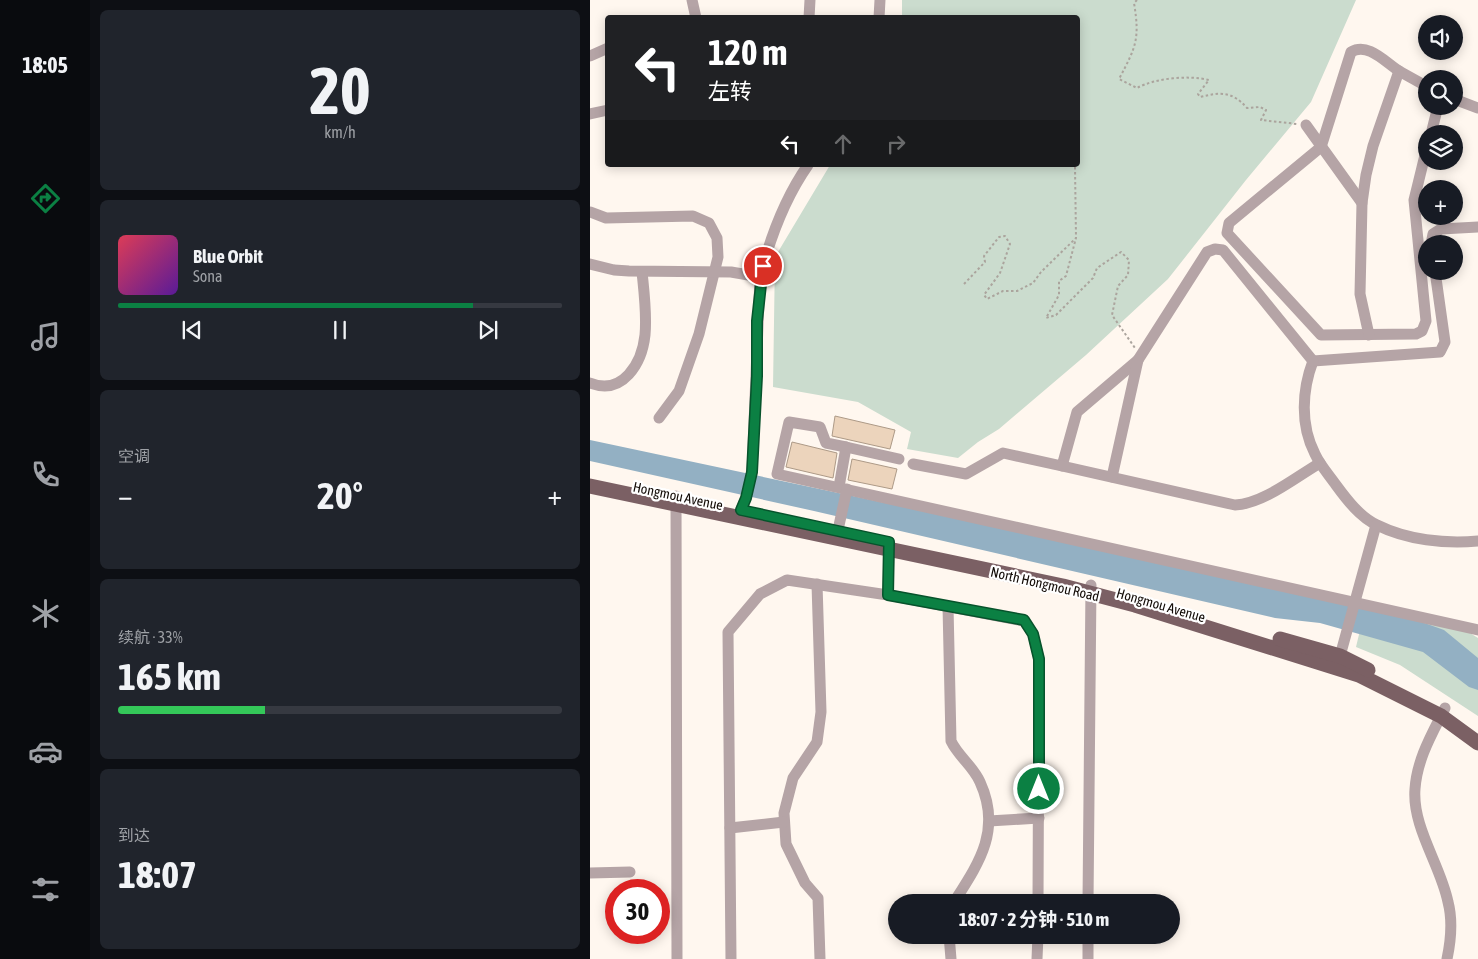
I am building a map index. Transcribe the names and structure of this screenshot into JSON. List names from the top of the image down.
{
  "streets": {
    "main road": ["Hongmou Avenue", "North Hongmou Road"]
  },
  "crossings": [
    ["Hongmou Avenue", "North Hongmou Road"]
  ],
  "page": {
    "tabs": "18:05",
    "tile": [
      ["20", "km/h"],
      "空调",
      ["续航 · 33%", "165 km"],
      ["到达", "18:07"]
    ],
    "map_buttons": ["+", "−"],
    "turn": ["120 m", "左转"],
    "song": ["Blue Orbit", "Sona"],
    "heat": ["−", "20°", "+"],
    "limit": "30",
    "trip": "18:07 · 2 分钟 · 510 m"
  }
}
